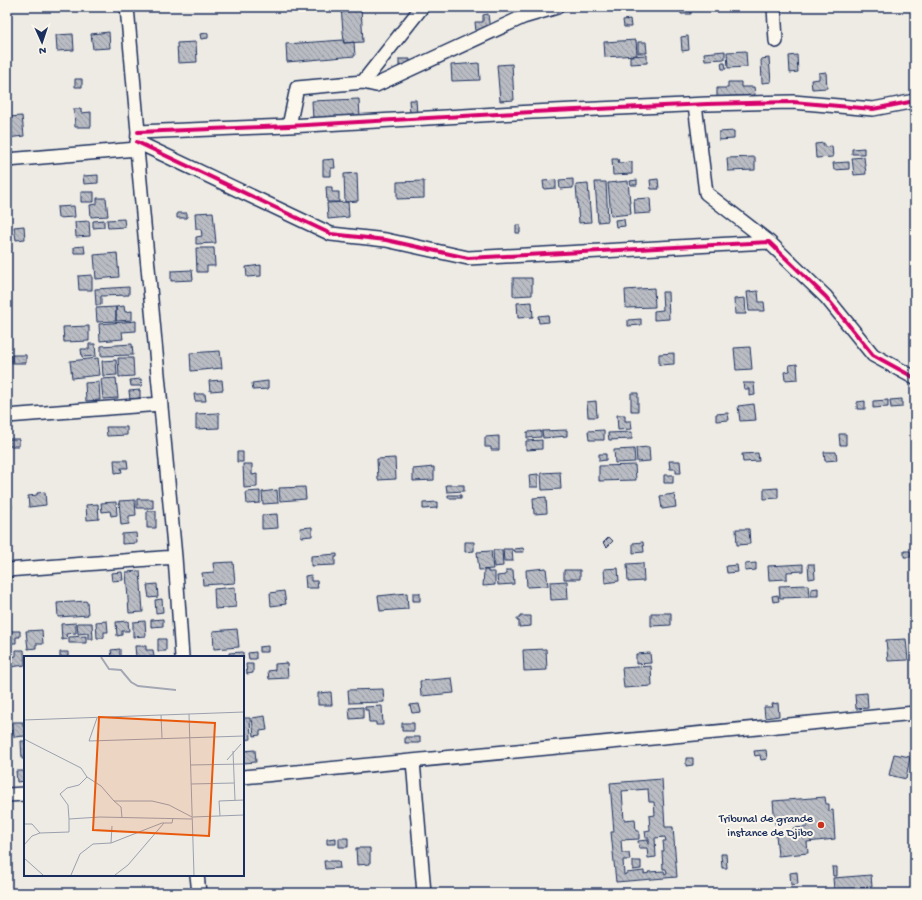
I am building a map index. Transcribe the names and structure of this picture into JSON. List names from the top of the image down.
{
  "places": ["Tribunal de grande instance de Djibo"],
  "north": "bottom"
}
